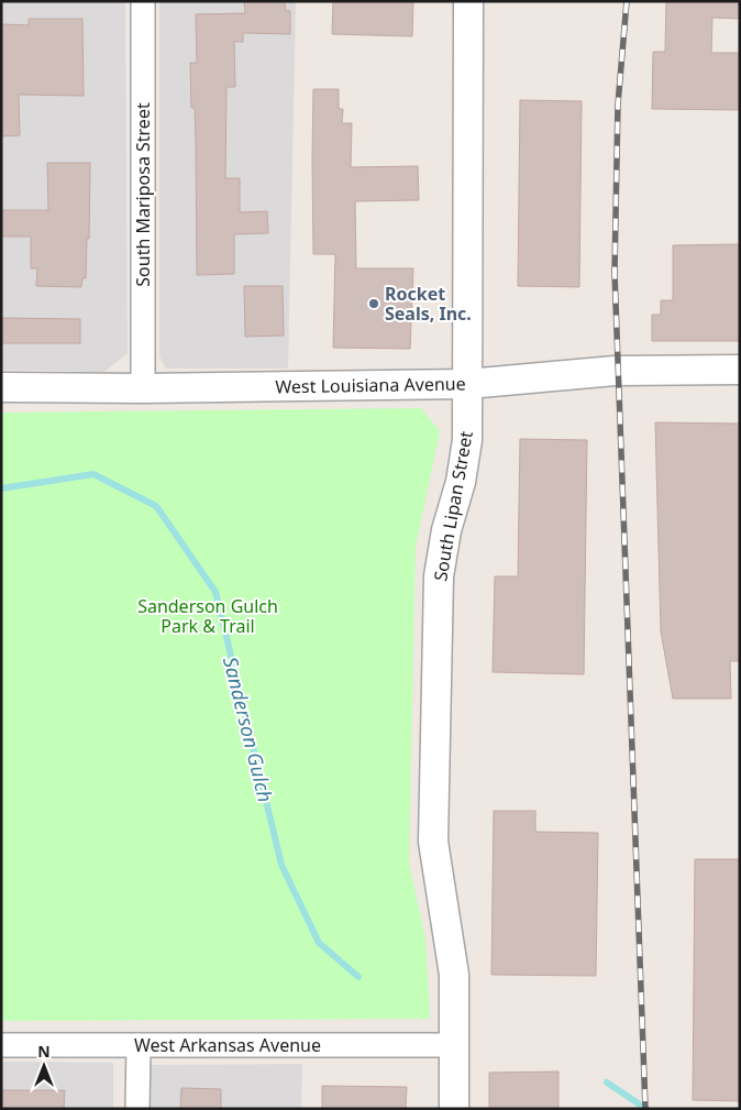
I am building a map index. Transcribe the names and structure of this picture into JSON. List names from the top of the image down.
{
  "streets": {
    "street": [
      "South Mariposa Street",
      "West Louisiana Avenue",
      "South Lipan Street",
      "West Arkansas Avenue"
    ]
  },
  "crossings": [
    ["South Mariposa Street", "West Louisiana Avenue"],
    ["West Louisiana Avenue", "South Lipan Street"],
    ["South Lipan Street", "West Arkansas Avenue"]
  ],
  "water": ["Sanderson Gulch"],
  "parks": ["Sanderson Gulch Park & Trail"],
  "places": ["Rocket Seals, Inc."],
  "north": "top"
}
